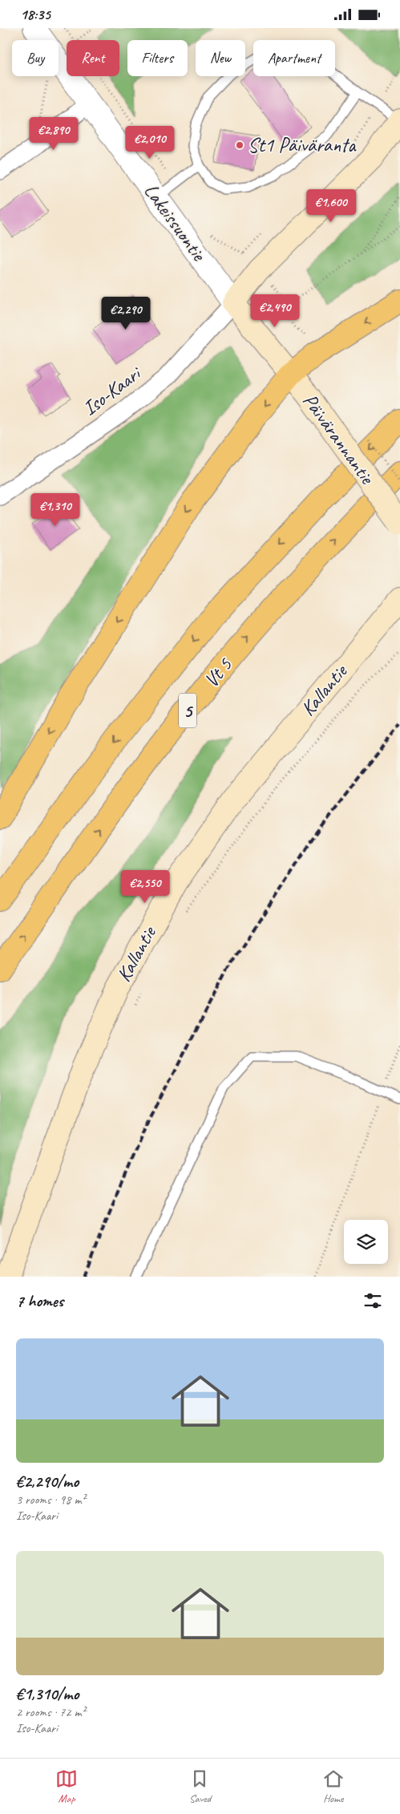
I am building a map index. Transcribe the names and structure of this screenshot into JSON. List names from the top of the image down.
{
  "streets": {
    "highway": ["Vt 5", "5"],
    "main road": ["Lakeissuontie", "Päivärannantie", "Kallantie"],
    "street": ["Iso-Kaari"]
  },
  "crossings": [
    ["Lakeissuontie", "Iso-Kaari"],
    ["Lakeissuontie", "Päivärannantie"]
  ],
  "places": ["St1 Päiväranta"],
  "page": {
    "status": "18:35",
    "chip": [
      "Buy",
      "Rent",
      "Filters",
      "New",
      "Apartment"
    ],
    "price": [
      "€2,890",
      "€2,010",
      "€1,600",
      "€2,490",
      "€2,290",
      "€1,310",
      "€2,550"
    ],
    "heading": "7 homes",
    "list": [
      {
        "name": "€2,290/mo",
        "note": "3 rooms · 98 m² · Iso-Kaari"
      },
      {
        "name": "€1,310/mo",
        "note": "2 rooms · 72 m² · Iso-Kaari"
      }
    ],
    "tabs": ["Map", "Saved", "Home"]
  }
}
